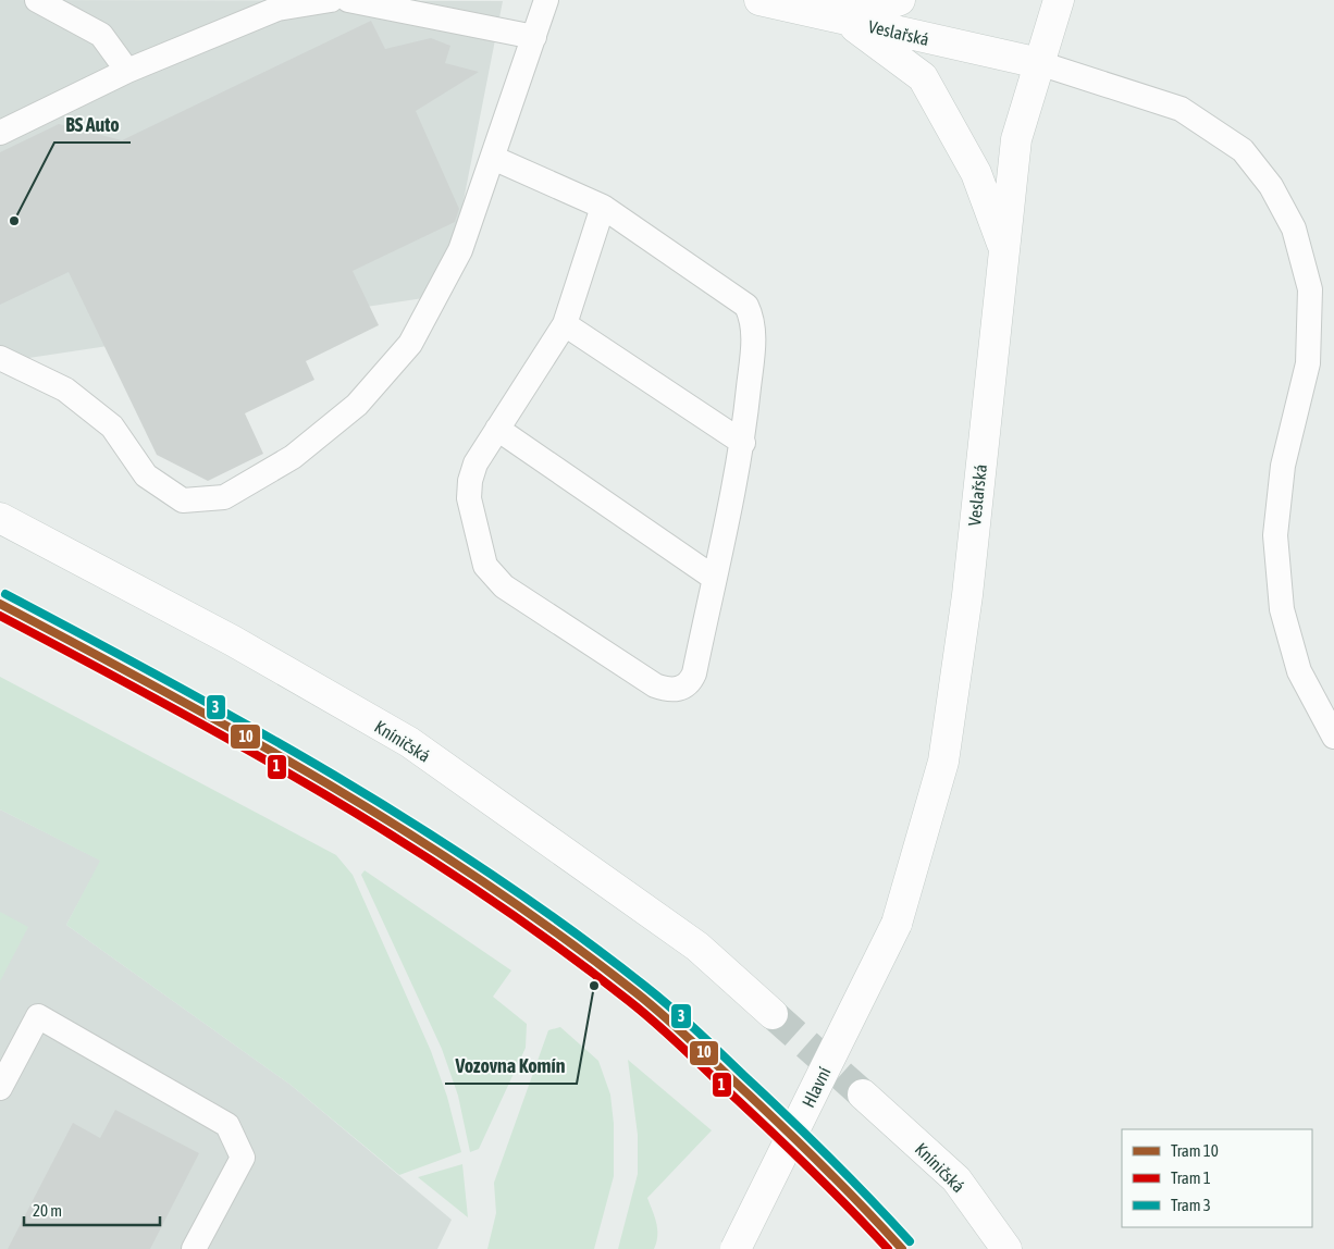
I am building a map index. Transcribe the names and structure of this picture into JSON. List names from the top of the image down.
{
  "streets": {
    "street": ["Veslařská", "Kníničská", "Hlavní"]
  },
  "crossings": [
    ["Veslařská", "Hlavní"]
  ],
  "places": ["BS Auto", "Vozovna Komín"],
  "lines": ["tram line 3", "tram line 10", "tram line 1"],
  "legend": ["Tram 10", "Tram 1", "Tram 3"],
  "scale_bar": "20 m"
}
